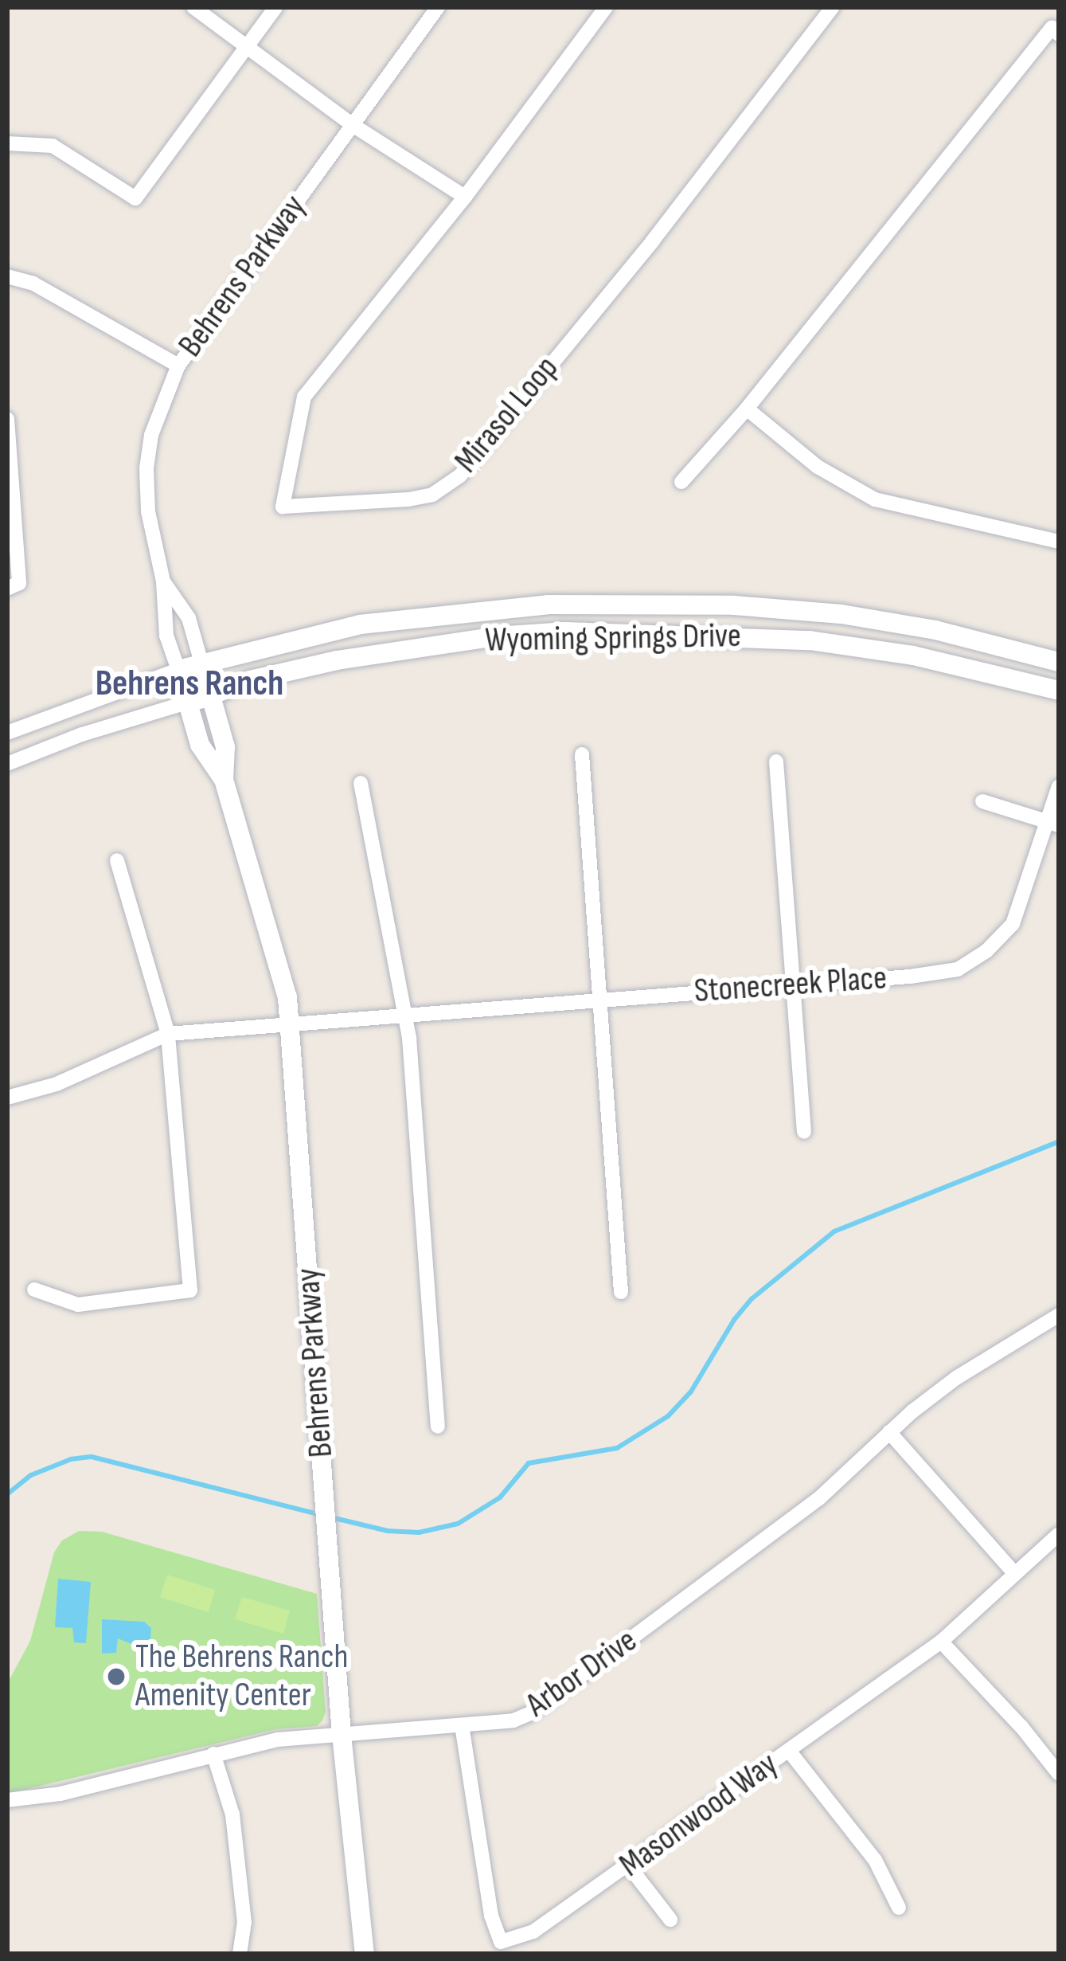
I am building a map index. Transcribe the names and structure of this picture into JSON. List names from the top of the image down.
{
  "streets": {
    "street": [
      "Behrens Parkway",
      "Mirasol Loop",
      "Wyoming Springs Drive",
      "Stonecreek Place",
      "Arbor Drive",
      "Masonwood Way"
    ]
  },
  "crossings": [
    ["Behrens Parkway", "Wyoming Springs Drive"],
    ["Behrens Parkway", "Stonecreek Place"],
    ["Behrens Parkway", "Arbor Drive"],
    ["Arbor Drive", "Masonwood Way"]
  ],
  "districts": ["Behrens Ranch"],
  "places": ["The Behrens Ranch Amenity Center"]
}
